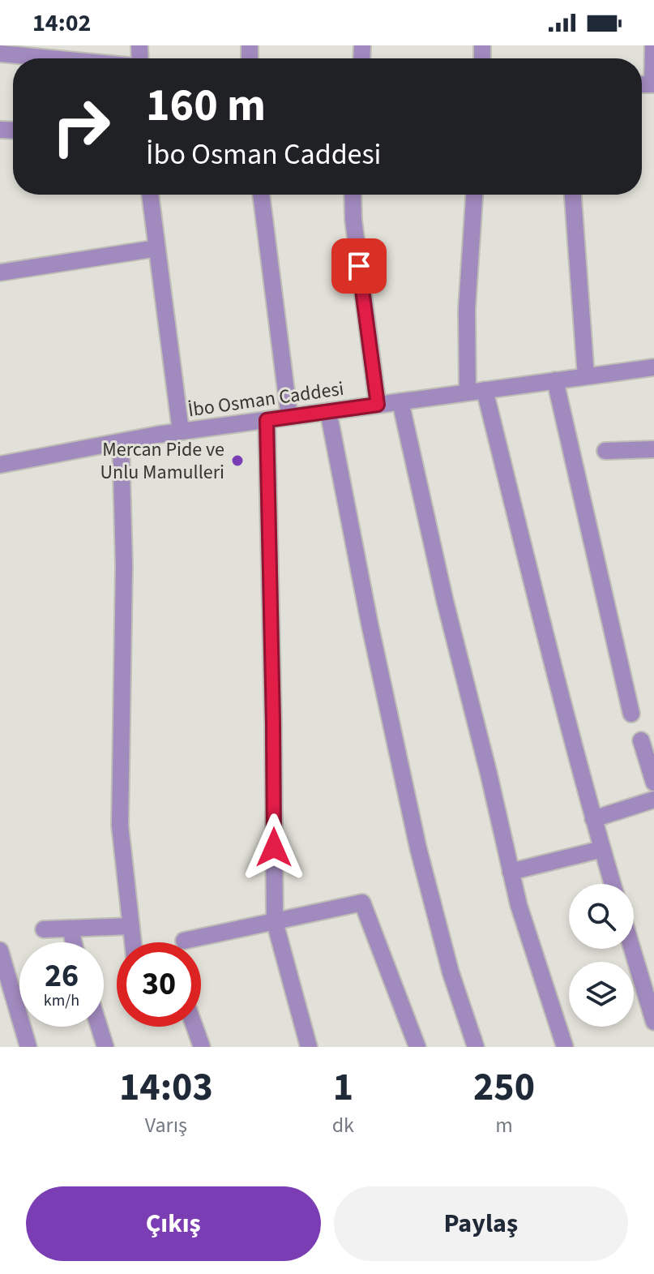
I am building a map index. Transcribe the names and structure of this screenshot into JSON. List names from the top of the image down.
{
  "streets": {
    "street": ["İbo Osman Caddesi"]
  },
  "places": ["Mercan Pide ve Unlu Mamulleri"],
  "page": {
    "status": "14:02",
    "turn": ["160 m", "İbo Osman Caddesi"],
    "speed": "26 km/h",
    "limit": "30",
    "eta": [
      "14:03",
      "Varış",
      "1",
      "dk",
      "250",
      "m"
    ],
    "buttons": ["Çıkış", "Paylaş"]
  }
}
